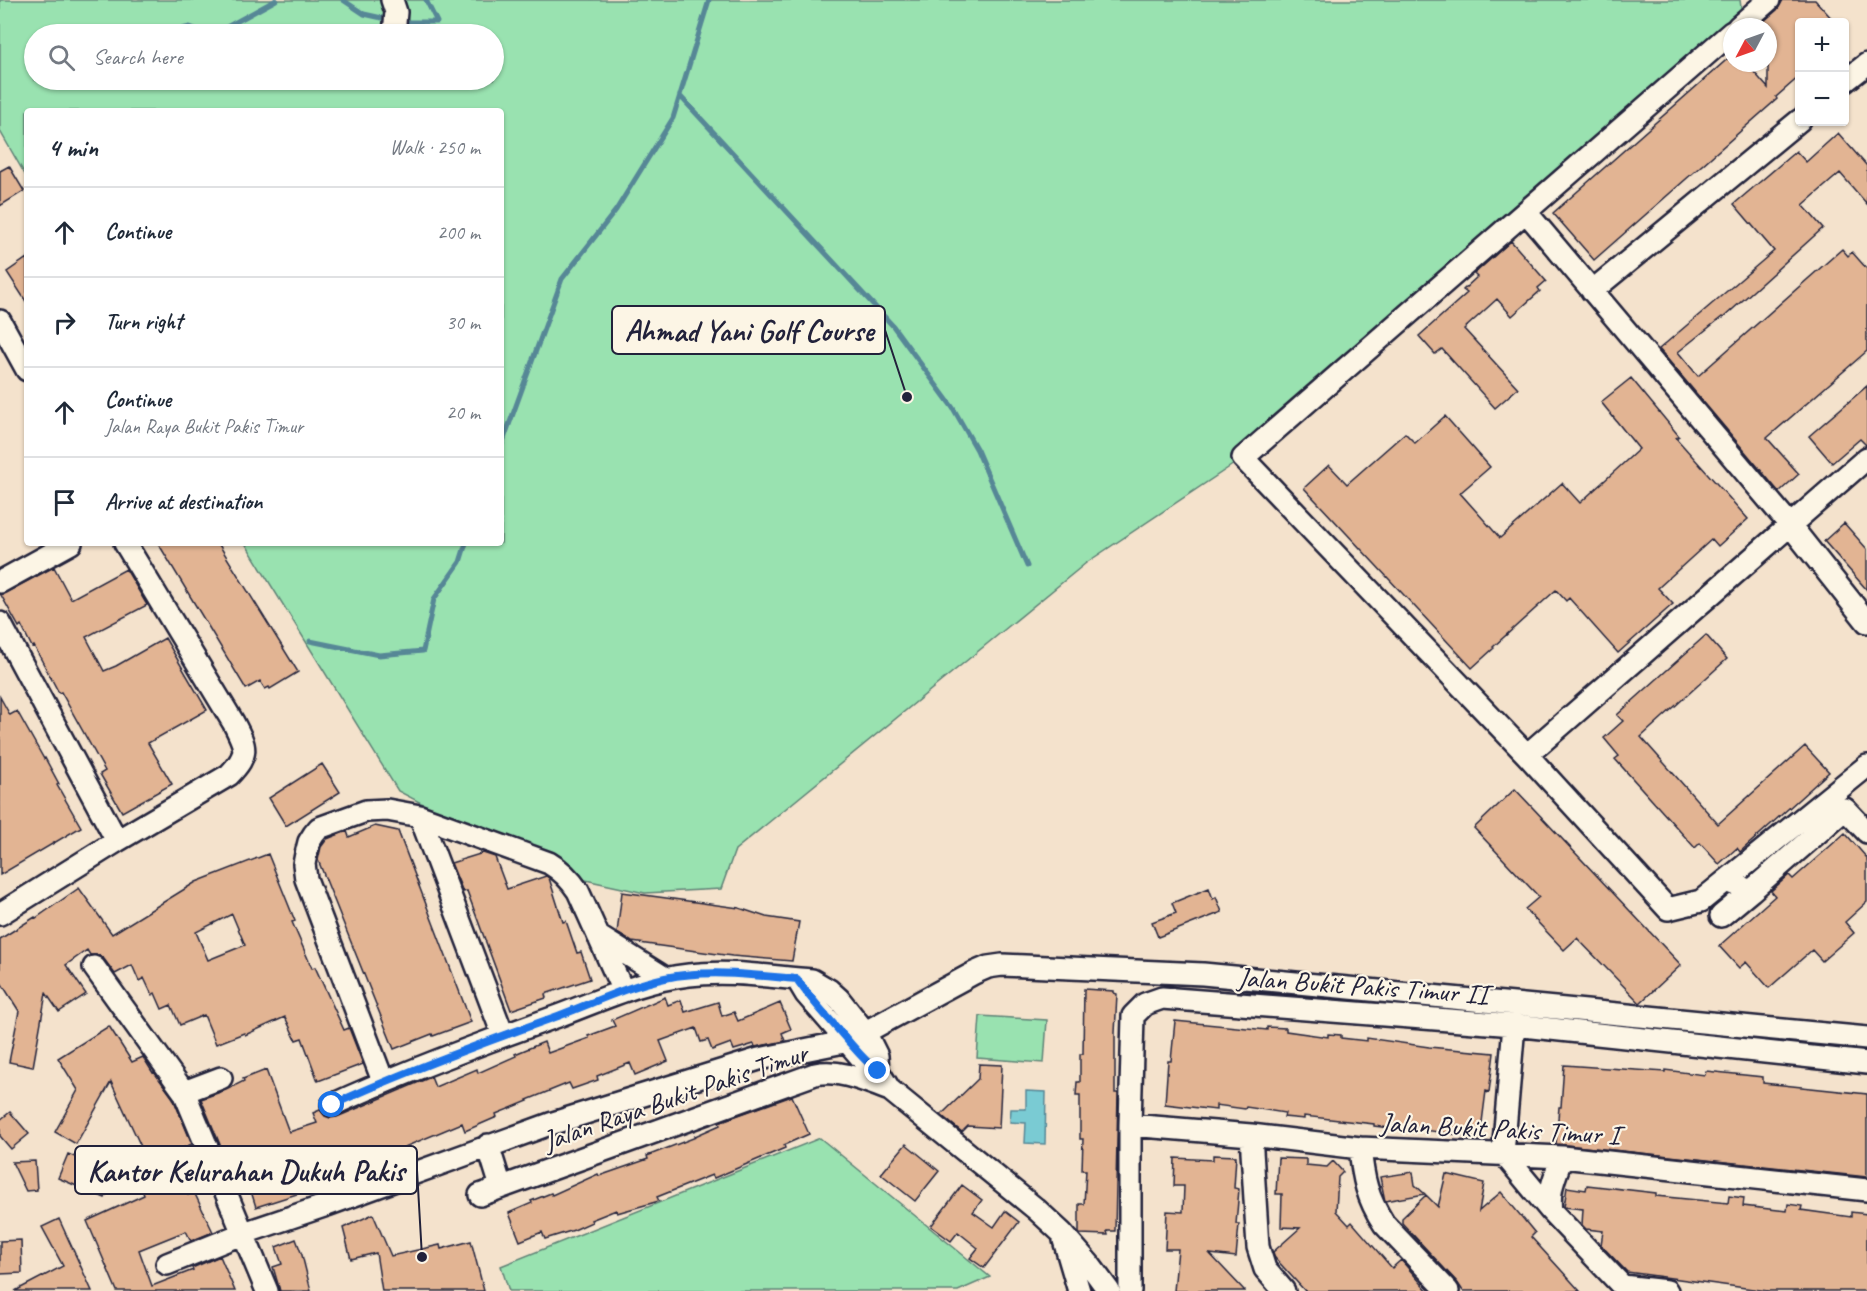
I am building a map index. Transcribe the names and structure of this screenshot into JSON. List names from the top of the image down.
{
  "streets": {
    "street": ["Jalan Bukit Pakis Timur II", "Jalan Raya Bukit Pakis Timur", "Jalan Bukit Pakis Timur I"]
  },
  "crossings": [
    ["Jalan Bukit Pakis Timur II", "Jalan Bukit Pakis Timur I"]
  ],
  "places": ["Ahmad Yani Golf Course", "Kantor Kelurahan Dukuh Pakis"],
  "north": "bottom left",
  "page": {
    "map_buttons": ["+", "−"],
    "search": "Search here",
    "heading": ["4 min", "Walk · 250 m"],
    "list": [
      ["Continue", "200 m"],
      ["Turn right", "30 m"],
      ["Continue", "Jalan Raya Bukit Pakis Timur", "20 m"],
      "Arrive at destination"
    ]
  }
}
